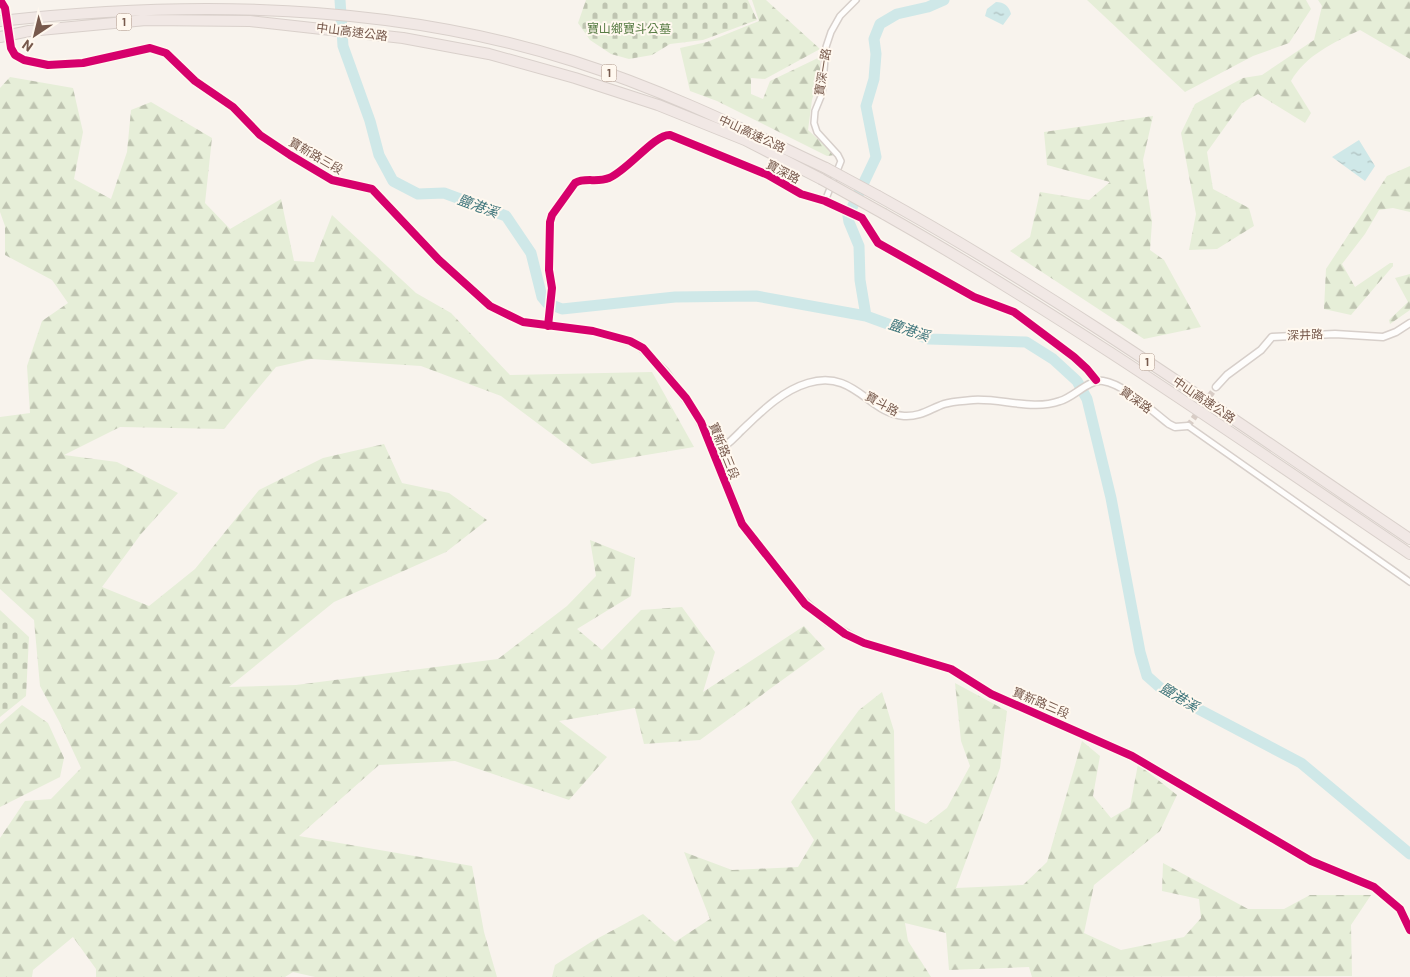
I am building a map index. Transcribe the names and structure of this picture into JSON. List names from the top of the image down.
{
  "streets": {
    "highway": ["1", "中山高速公路"],
    "street": [
      "寶深一路",
      "寶新路三段",
      "寶深路",
      "深井路",
      "寶斗路"
    ]
  },
  "crossings": [
    ["寶深一路", "寶深路"],
    ["寶新路三段", "寶深路"],
    ["寶新路三段", "寶斗路"],
    ["寶深路", "寶斗路"]
  ],
  "water": ["鹽港溪"],
  "parks": ["寶山鄉寶斗公墓"],
  "north": "bottom left"
}
